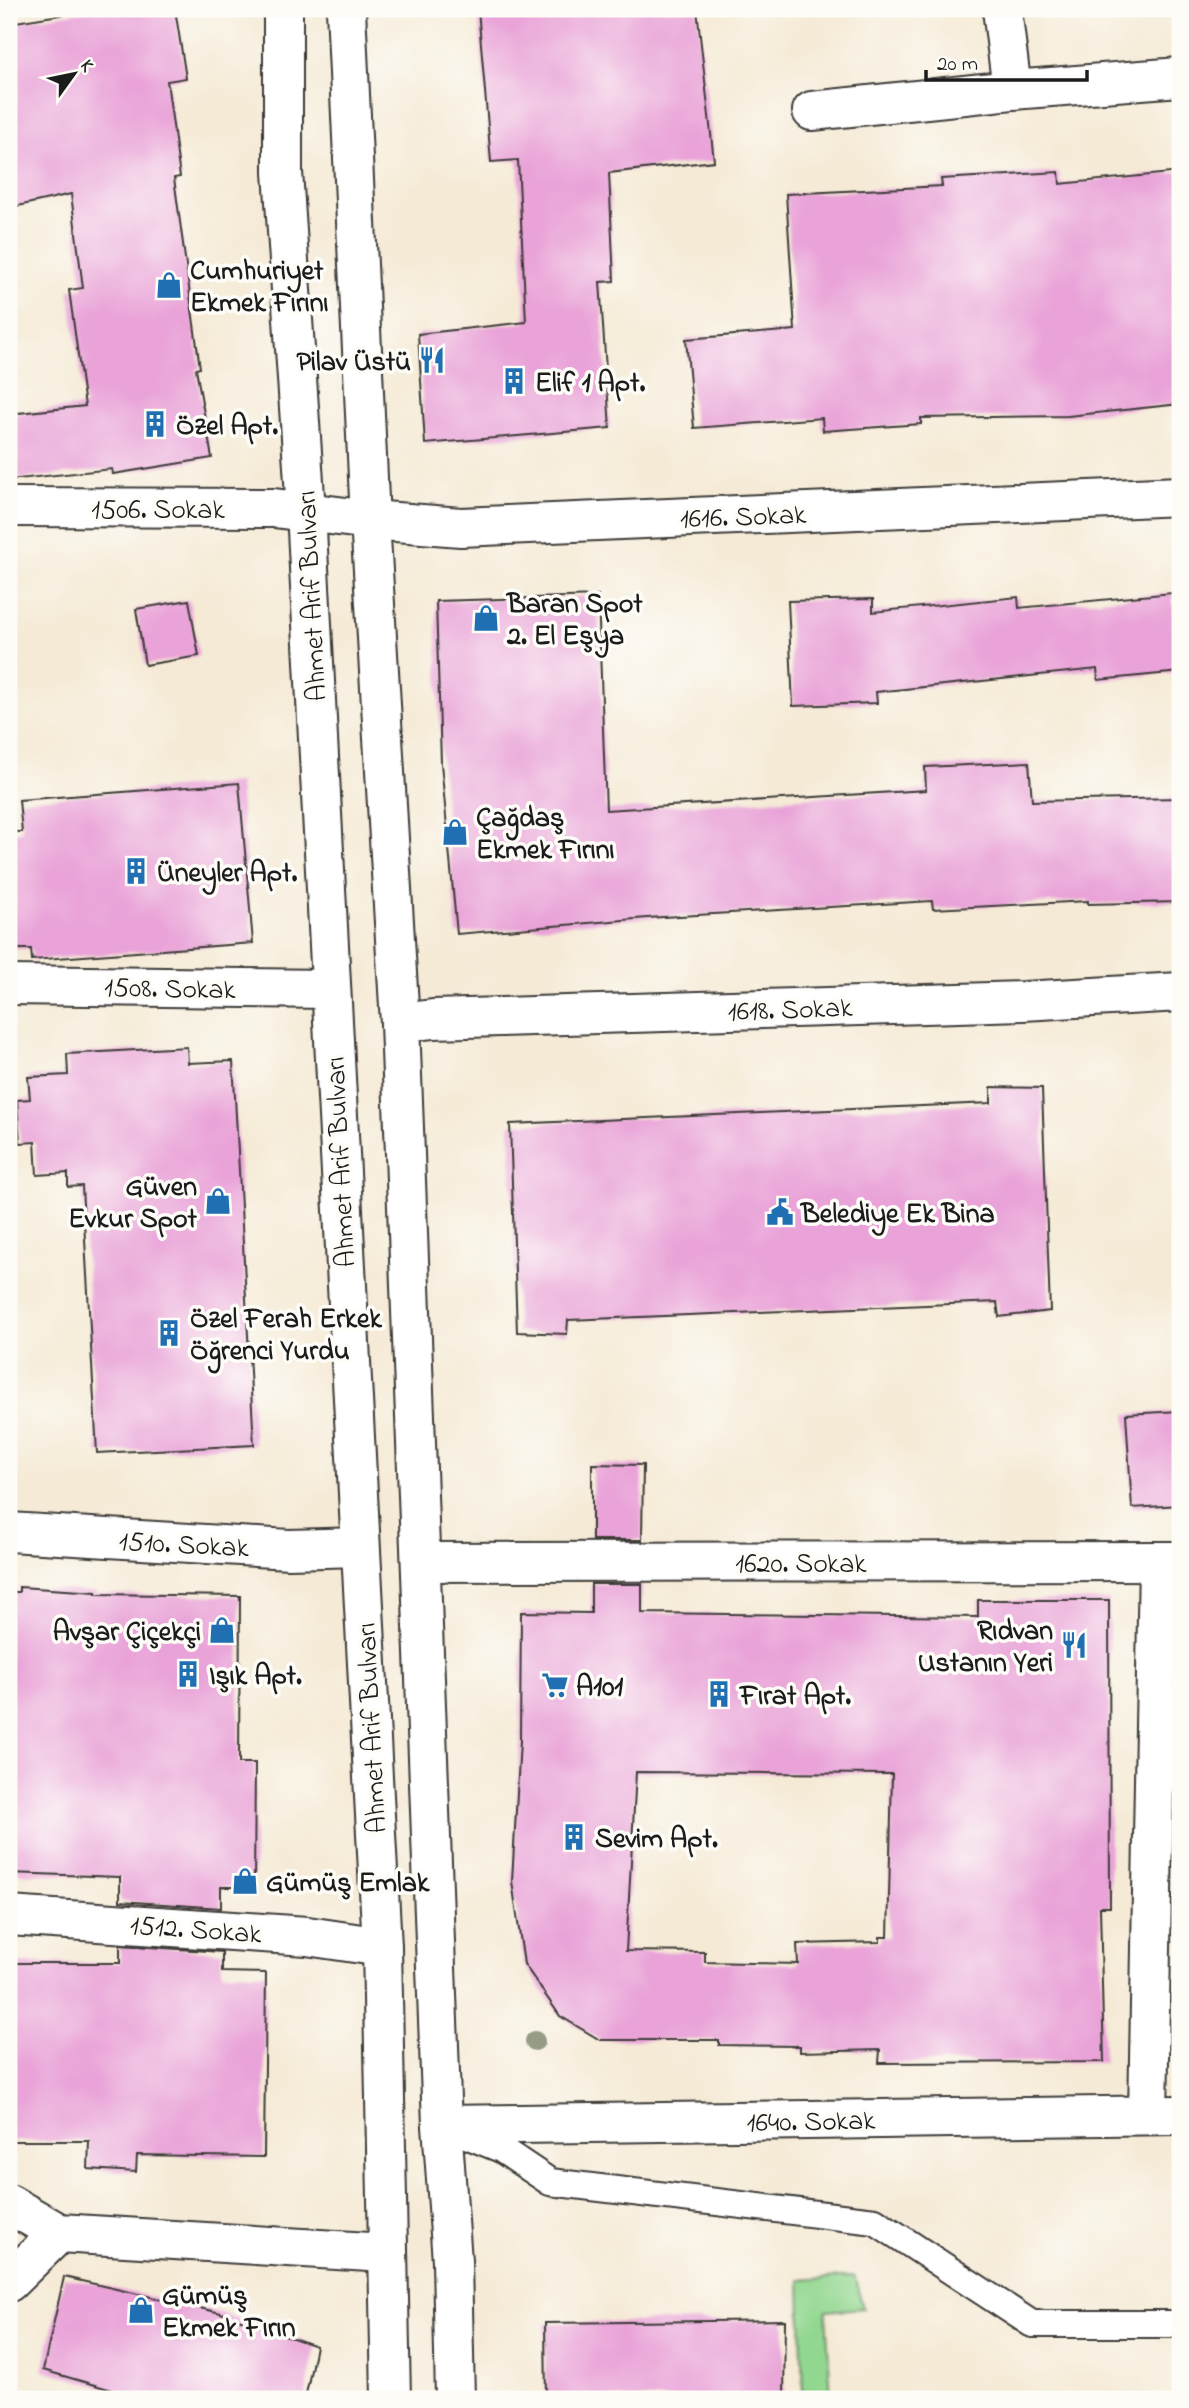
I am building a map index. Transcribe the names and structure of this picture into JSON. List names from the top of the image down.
{
  "streets": {
    "street": [
      "1506. Sokak",
      "1616. Sokak",
      "Ahmet Arif Bulvarı",
      "1508. Sokak",
      "1618. Sokak",
      "1510. Sokak",
      "1620. Sokak",
      "1512. Sokak",
      "1640. Sokak"
    ]
  },
  "crossings": [
    ["1506. Sokak", "1616. Sokak"],
    ["1506. Sokak", "Ahmet Arif Bulvarı"],
    ["1616. Sokak", "Ahmet Arif Bulvarı"],
    ["Ahmet Arif Bulvarı", "1508. Sokak"],
    ["Ahmet Arif Bulvarı", "1618. Sokak"],
    ["Ahmet Arif Bulvarı", "1510. Sokak"],
    ["Ahmet Arif Bulvarı", "1620. Sokak"],
    ["Ahmet Arif Bulvarı", "1512. Sokak"],
    ["Ahmet Arif Bulvarı", "1640. Sokak"]
  ],
  "places": {
    "shop": [
      "Cumhuriyet Ekmek Fırını",
      "Baran Spot 2. El Eşya",
      "Çağdaş Ekmek Fırını",
      "Güven Evkur Spot",
      "Avşar Çiçekçi",
      "Gümüş Emlak",
      "Gümüş Ekmek Fırın"
    ],
    "restaurant": ["Pilav Üstü", "Rıdvan Ustanın Yeri"],
    "building": [
      "Elif 1 Apt.",
      "Özel Apt.",
      "Üneyler Apt.",
      "Özel Ferah Erkek Öğrenci Yurdu",
      "Işık Apt.",
      "Fırat Apt.",
      "Sevim Apt."
    ],
    "public building": ["Belediye Ek Bina"],
    "supermarket": ["A101"]
  },
  "scale_bar": "20 m",
  "north": "top right"
}
